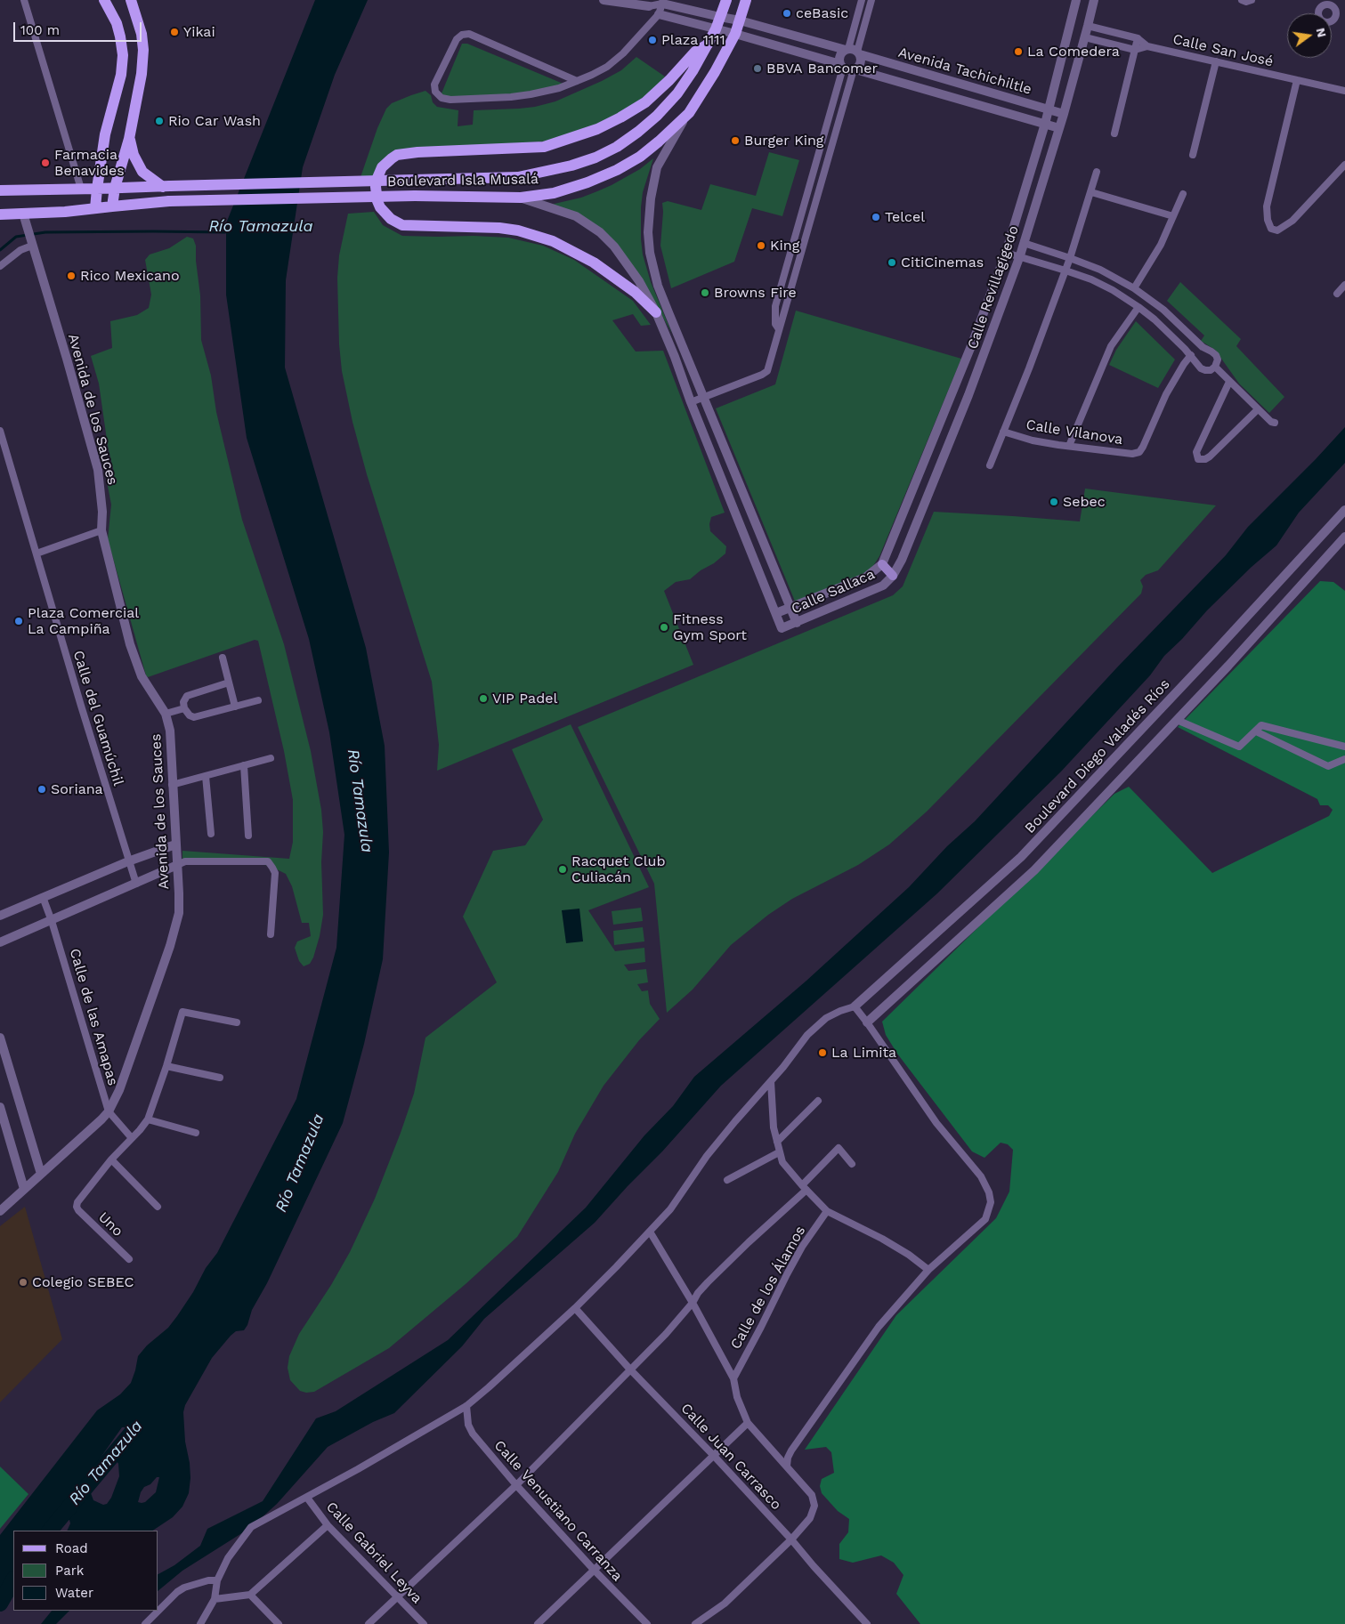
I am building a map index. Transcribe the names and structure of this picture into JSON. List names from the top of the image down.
{
  "streets": {
    "main road": ["Boulevard Isla Musalá"],
    "street": [
      "Calle San José",
      "Avenida Tachichiltle",
      "Calle Revillagigedo",
      "Avenida de los Sauces",
      "Calle Vilanova",
      "Calle Sallaca",
      "Calle del Guamúchil",
      "Boulevard Diego Valadés Ríos",
      "Calle de las Amapas",
      "Uno",
      "Calle de los Álamos",
      "Calle Juan Carrasco",
      "Calle Venustiano Carranza",
      "Calle Gabriel Leyva"
    ]
  },
  "crossings": [
    ["Calle San José", "Calle Revillagigedo"],
    ["Avenida Tachichiltle", "Calle Revillagigedo"],
    ["Boulevard Isla Musalá", "Avenida de los Sauces"],
    ["Calle Revillagigedo", "Calle Sallaca"],
    ["Avenida de los Sauces", "Calle de las Amapas"]
  ],
  "water": ["Río Tamazula"],
  "places": [
    "ceBasic",
    "Yikai",
    "Plaza 1111",
    "La Comedera",
    "BBVA Bancomer",
    "Rio Car Wash",
    "Burger King",
    "Farmacia Benavides",
    "Telcel",
    "King",
    "CitiCinemas",
    "Rico Mexicano",
    "Browns Fire",
    "Sebec",
    "Plaza Comercial La Campiña",
    "Fitness Gym Sport",
    "VIP Padel",
    "Soriana",
    "Racquet Club Culiacán",
    "La Limita",
    "Colegio SEBEC"
  ],
  "legend": ["Road", "Park", "Water"],
  "scale_bar": "100 m",
  "north": "right"
}
